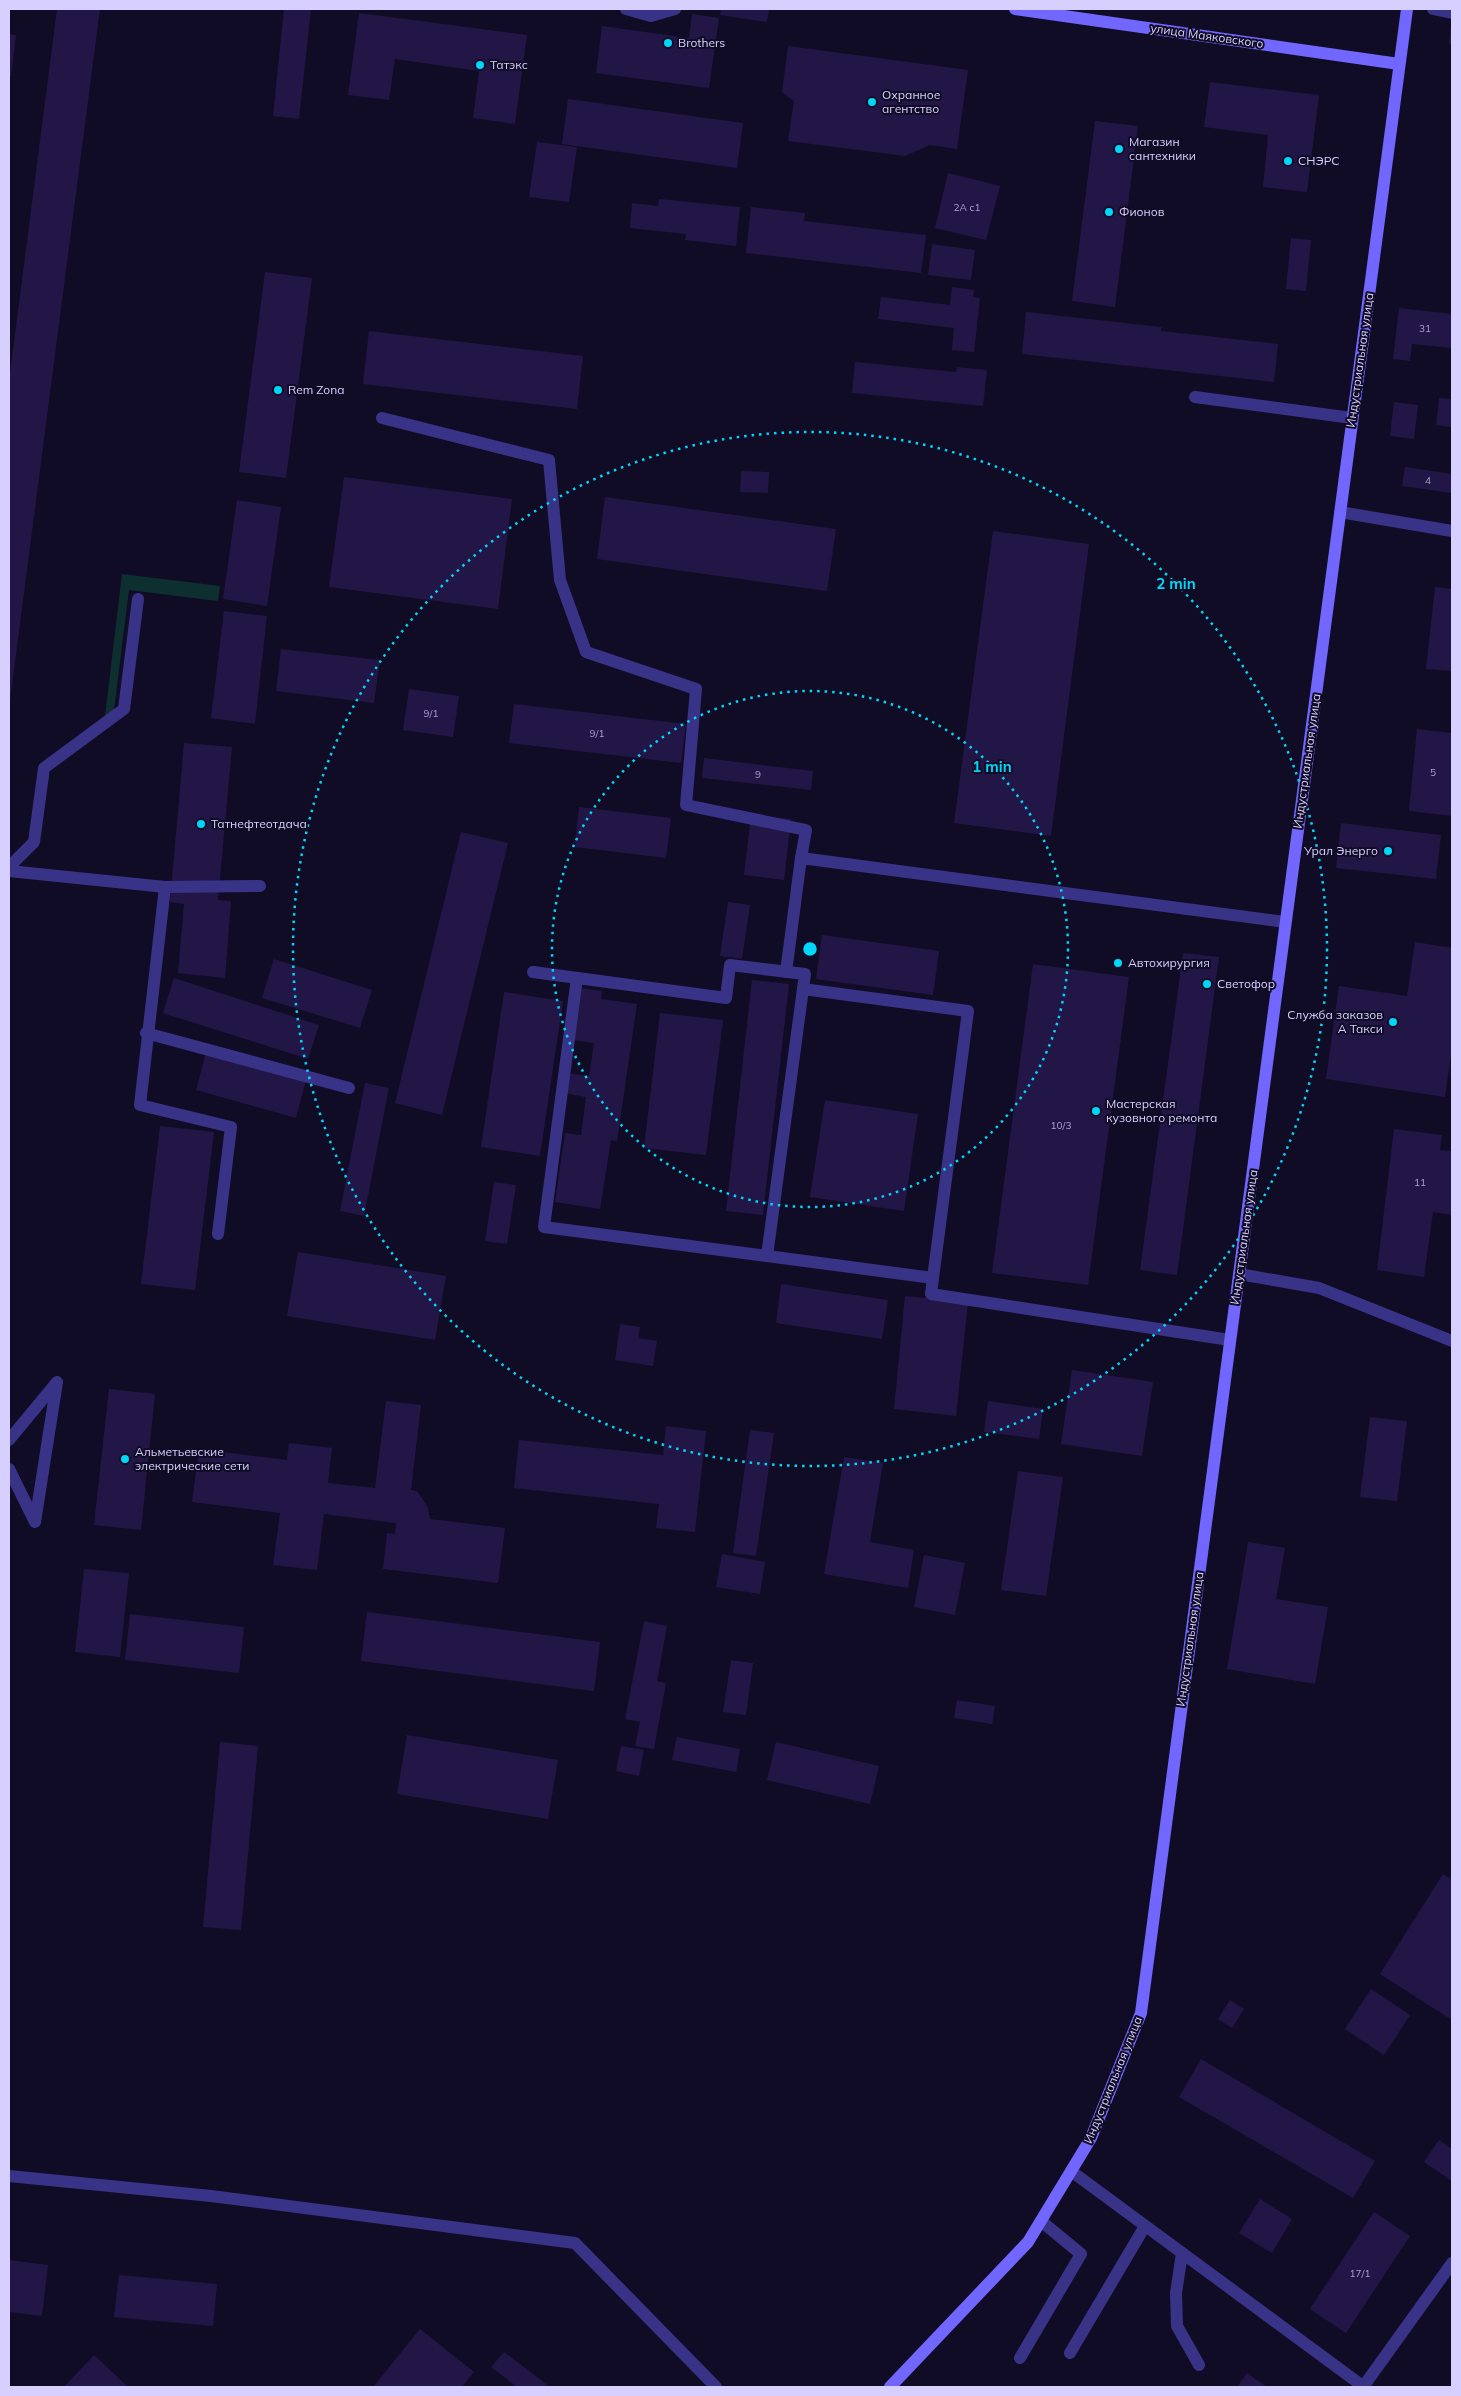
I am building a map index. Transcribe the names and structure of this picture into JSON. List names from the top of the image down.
{
  "streets": {
    "street": ["улица Маяковского", "Индустриальная улица"]
  },
  "crossings": [
    ["улица Маяковского", "Индустриальная улица"]
  ],
  "places": [
    "Brothers",
    "Татэкс",
    "Охранное агентство",
    "Магазин сантехники",
    "СНЭРС",
    "Фионов",
    "Rem Zona",
    "Татнефтеотдача",
    "Урал Энерго",
    "Автохирургия",
    "Светофор",
    "Служба заказов А Такси",
    "Мастерская кузовного ремонта",
    "Альметьевские электрические сети"
  ],
  "house_numbers": [
    "2А с1",
    "31",
    "4",
    "9/1",
    "9/1",
    "5",
    "9",
    "10/3",
    "11",
    "17/1"
  ],
  "rings": ["2 min", "1 min"]
}
